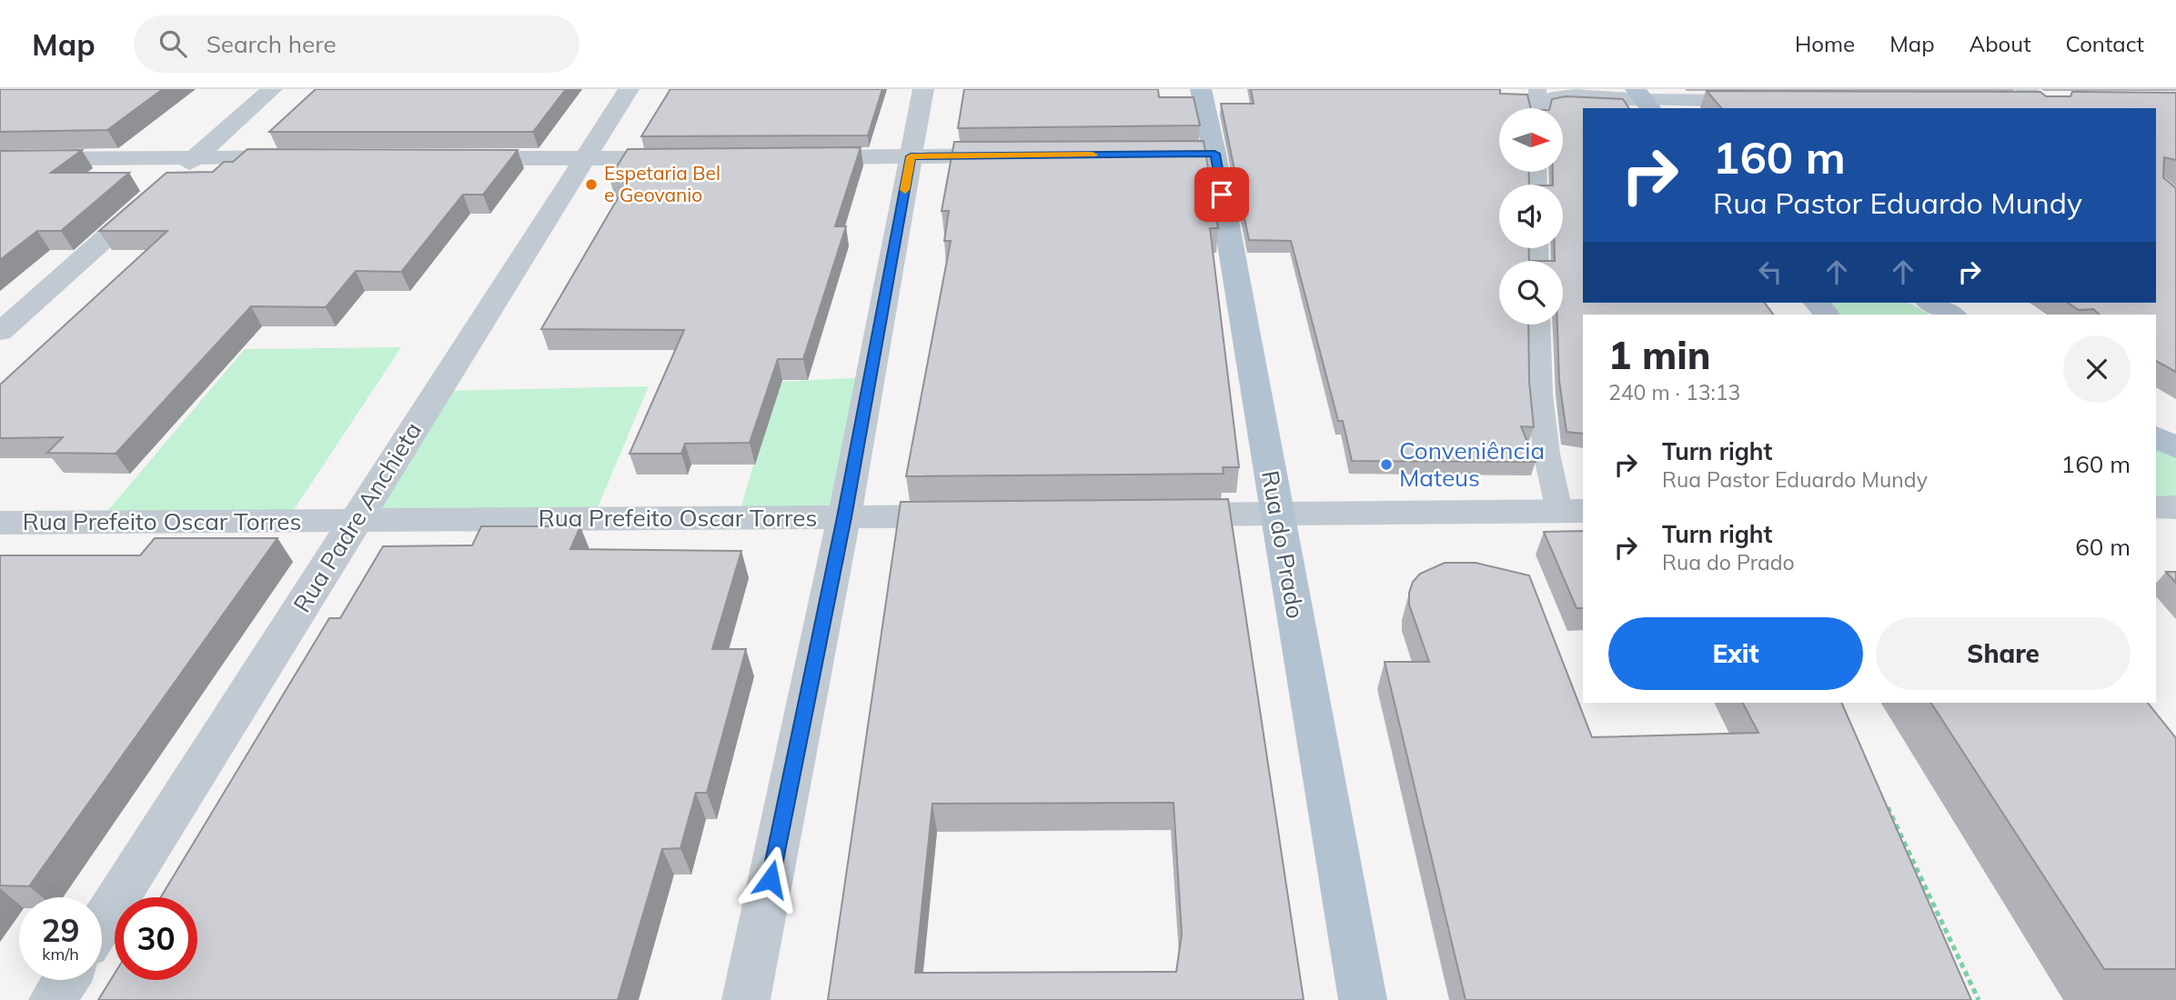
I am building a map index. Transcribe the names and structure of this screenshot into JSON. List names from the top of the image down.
{
  "streets": {
    "main road": ["Rua do Prado"],
    "street": ["Rua Padre Anchieta", "Rua Prefeito Oscar Torres"]
  },
  "crossings": [
    ["Rua Padre Anchieta", "Rua Prefeito Oscar Torres"]
  ],
  "places": ["Espetaria Bel e Geovanio", "Conveniência Mateus"],
  "north": "right",
  "page": {
    "header": "Map",
    "search": "Search here",
    "nav": [
      "Home",
      "Map",
      "About",
      "Contact"
    ],
    "turn": ["160 m", "Rua Pastor Eduardo Mundy"],
    "heading": ["1 min", "240 m · 13:13"],
    "list": [
      {
        "name": "Turn right",
        "note": "Rua Pastor Eduardo Mundy",
        "value": "160 m"
      },
      {
        "name": "Turn right",
        "note": "Rua do Prado",
        "value": "60 m"
      }
    ],
    "buttons": ["Exit", "Share"],
    "speed": "29 km/h",
    "limit": "30"
  }
}
